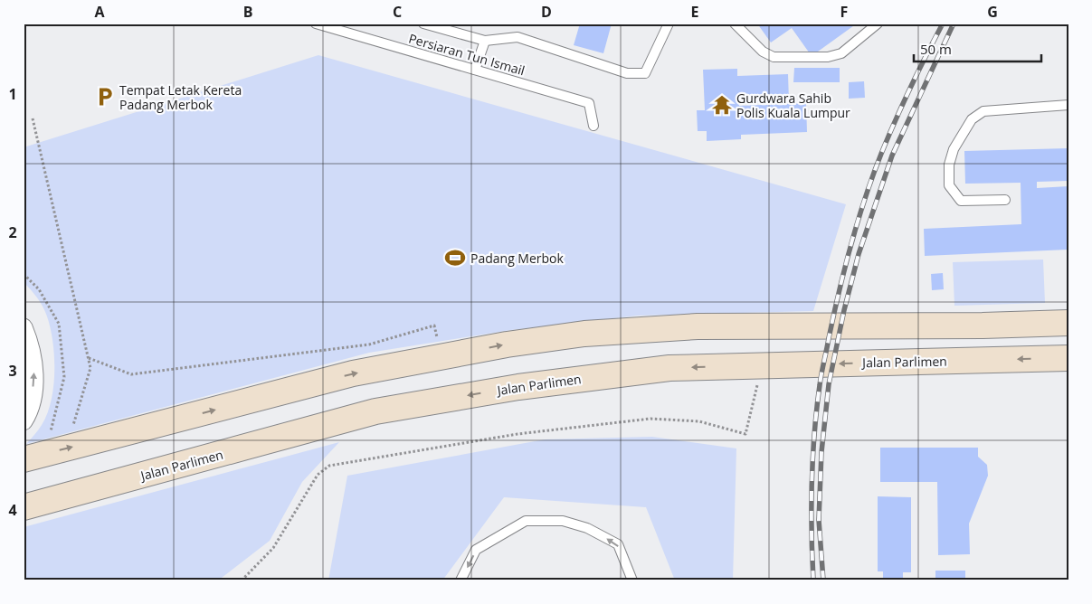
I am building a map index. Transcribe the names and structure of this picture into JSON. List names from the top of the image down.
{
  "streets": {
    "street": ["Jalan Parlimen"],
    "lane": ["Persiaran Tun Ismail"]
  },
  "places": {
    "parking": ["Tempat Letak Kereta Padang Merbok"],
    "temple": ["Gurdwara Sahib Polis Kuala Lumpur"],
    "sports": ["Padang Merbok"]
  },
  "scale_bar": "50 m",
  "grid": {
    "columns": [
      "A",
      "B",
      "C",
      "D",
      "E",
      "F",
      "G"
    ],
    "rows": [
      "1",
      "2",
      "3",
      "4"
    ]
  }
}
